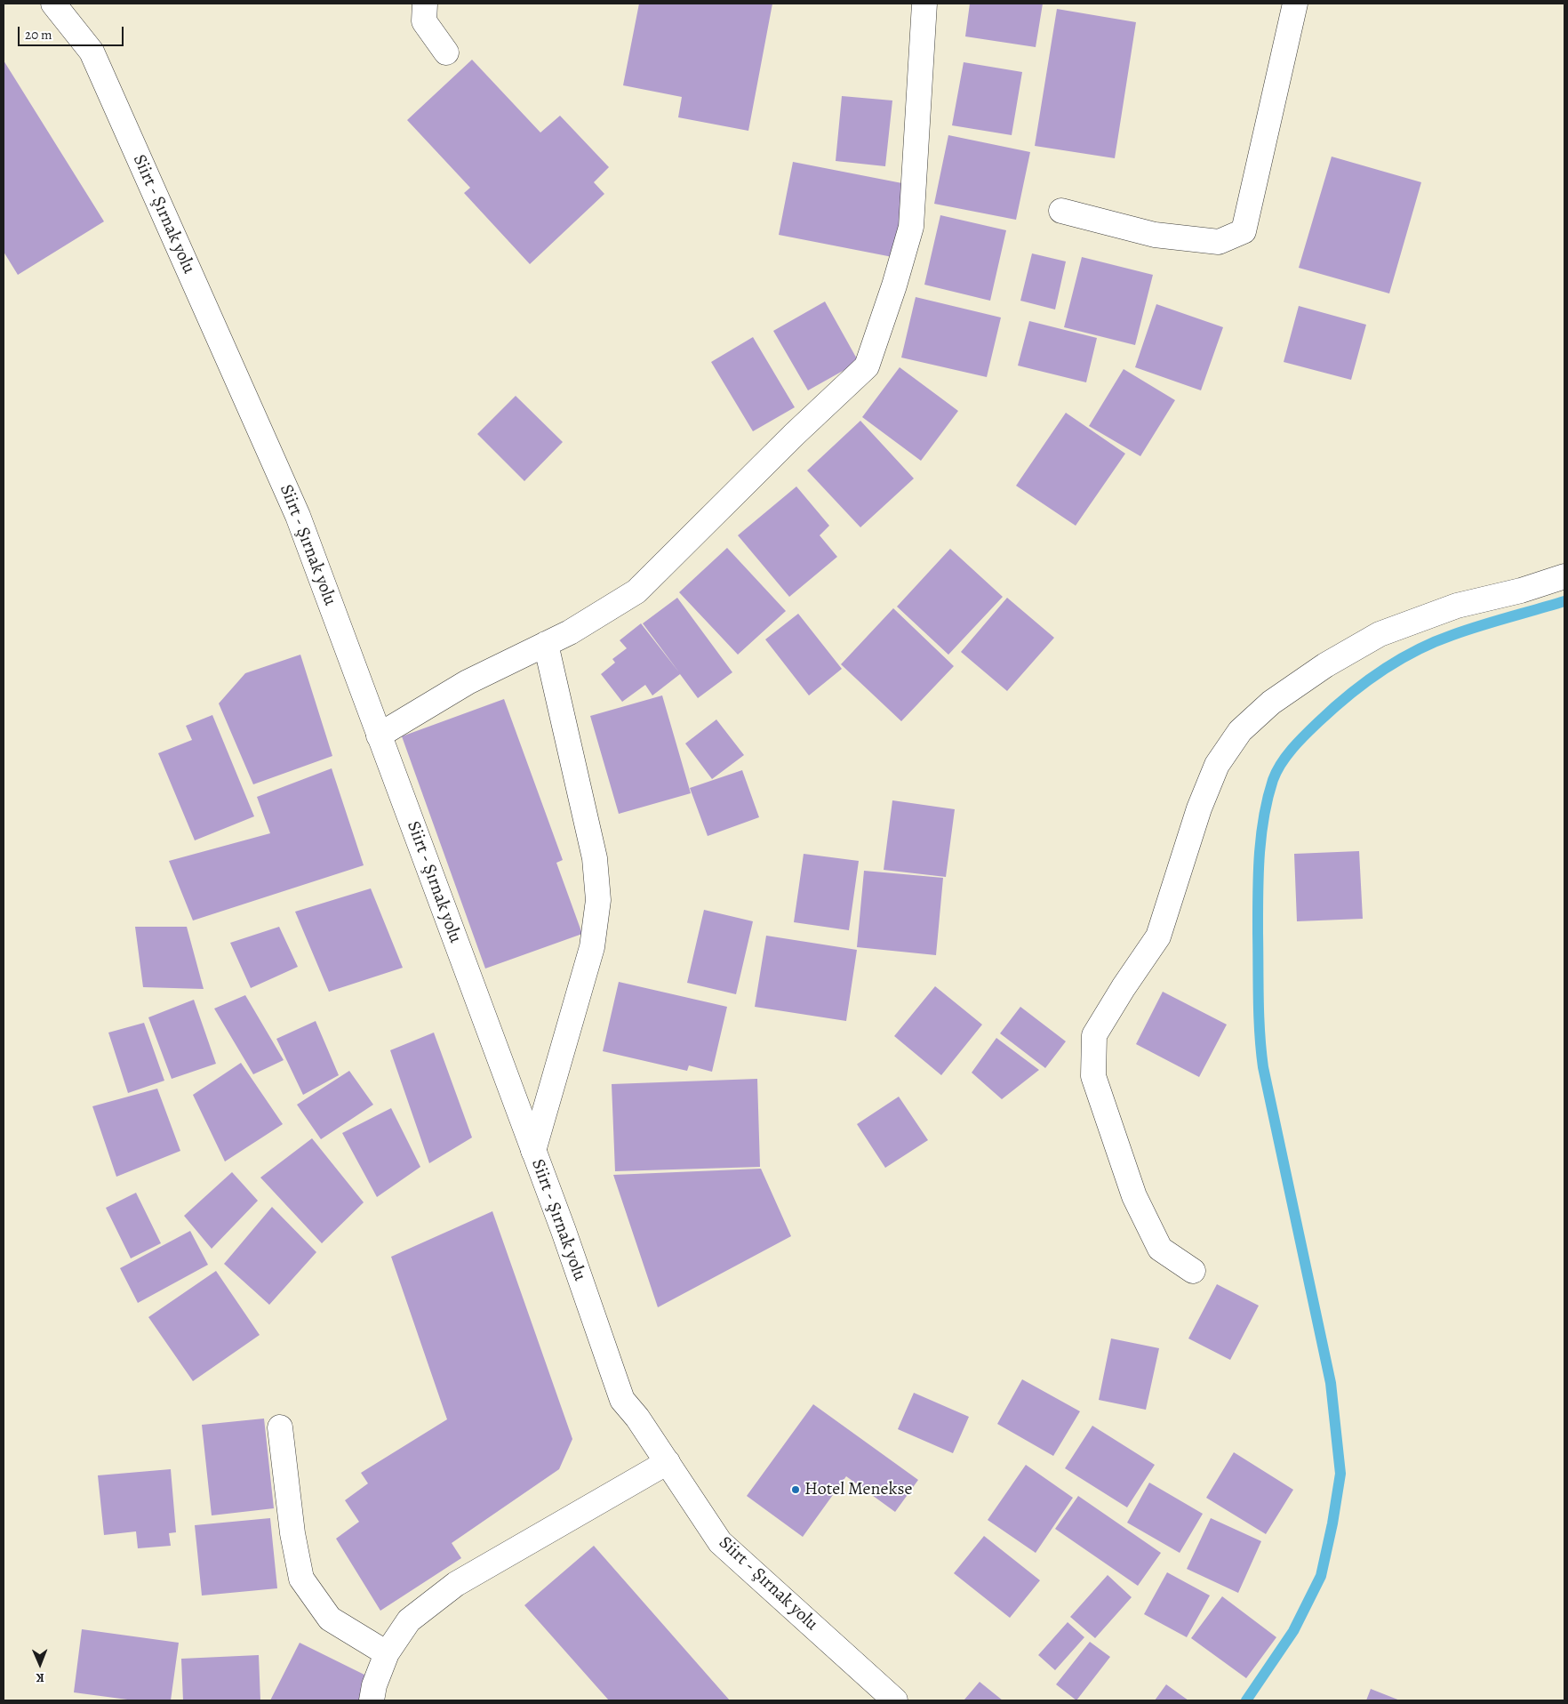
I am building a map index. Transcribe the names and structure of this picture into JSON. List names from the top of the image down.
{
  "streets": {
    "street": ["Siirt - Şırnak yolu"]
  },
  "places": ["Hotel Menekse"],
  "scale_bar": "20 m",
  "north": "bottom"
}
